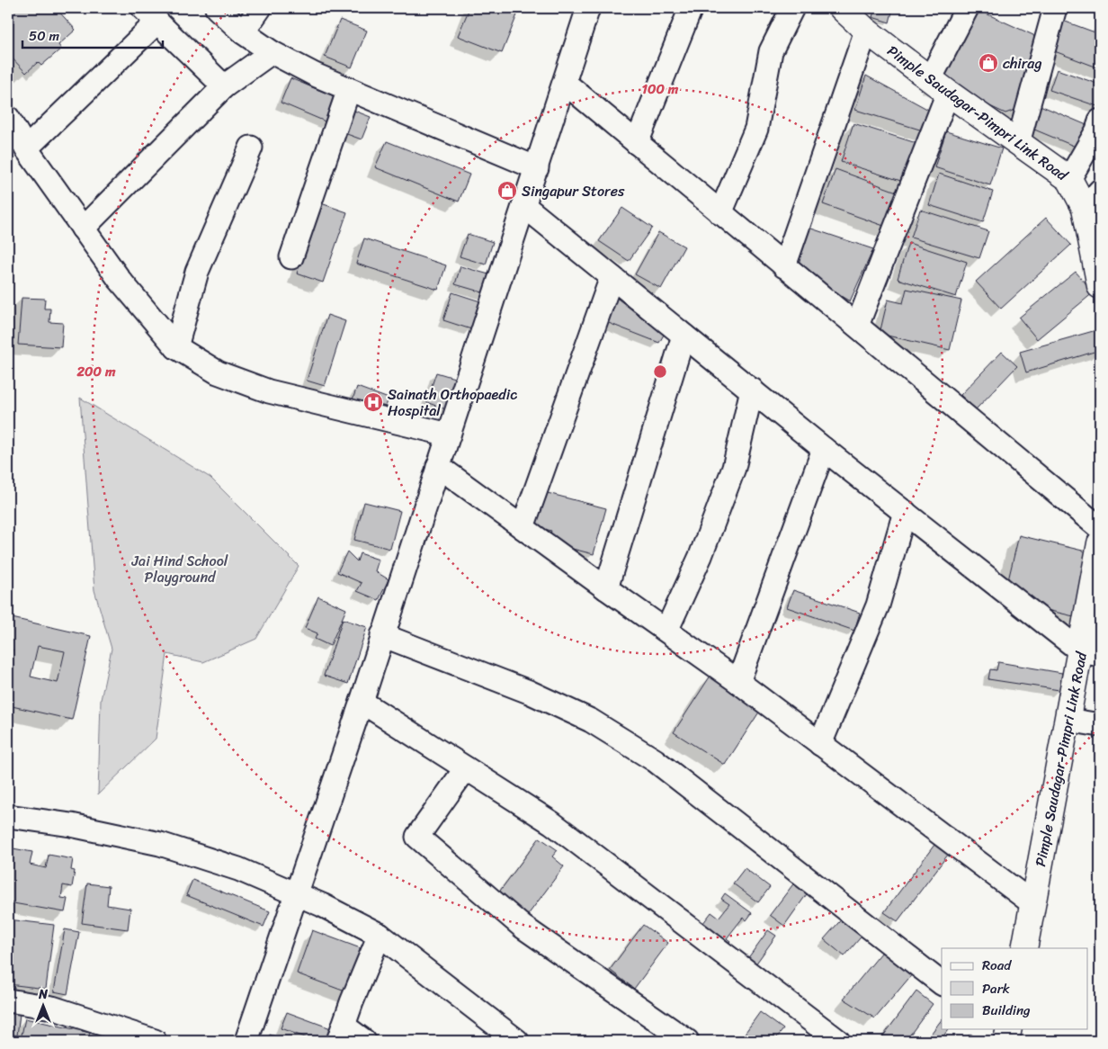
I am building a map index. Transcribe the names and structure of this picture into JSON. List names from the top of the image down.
{
  "streets": {
    "street": ["Pimple Saudagar-Pimpri Link Road"]
  },
  "parks": ["Jai Hind School Playground"],
  "places": {
    "shop": ["chirag", "Singapur Stores"],
    "hospital": ["Sainath Orthopaedic Hospital"]
  },
  "legend": ["Road", "Park", "Building"],
  "scale_bar": "50 m",
  "north": "top",
  "rings": ["100 m", "200 m"]
}
